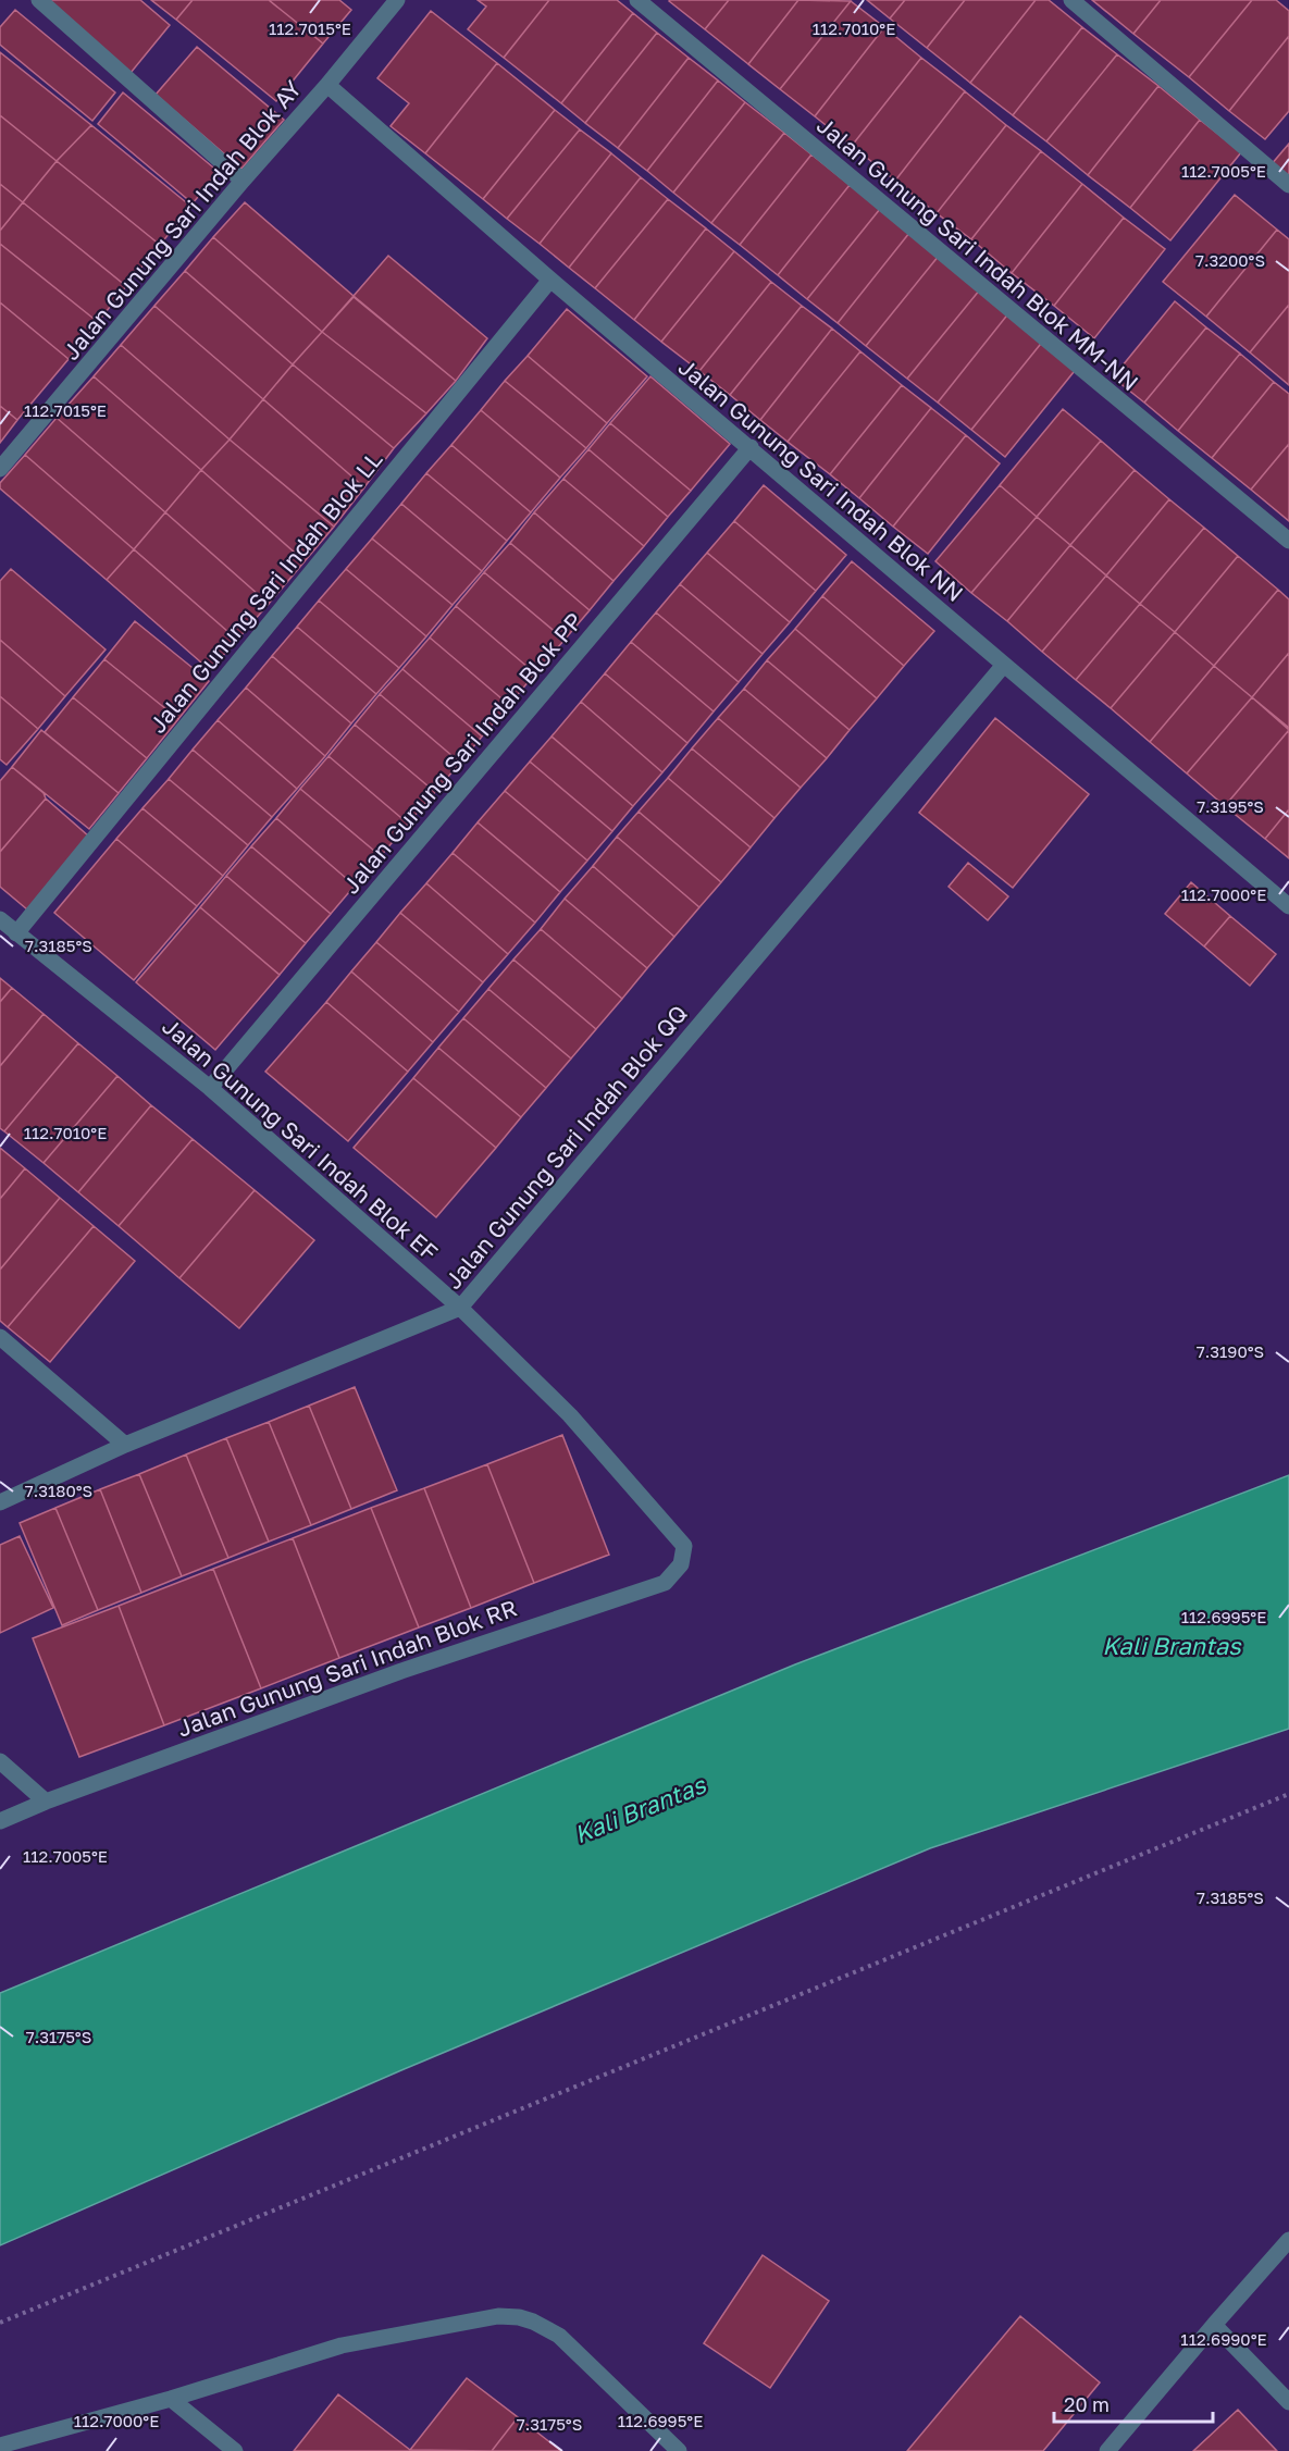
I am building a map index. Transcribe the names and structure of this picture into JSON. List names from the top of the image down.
{
  "streets": {
    "street": [
      "Jalan Gunung Sari Indah Blok AY",
      "Jalan Gunung Sari Indah Blok MM-NN",
      "Jalan Gunung Sari Indah Blok NN",
      "Jalan Gunung Sari Indah Blok LL",
      "Jalan Gunung Sari Indah Blok PP",
      "Jalan Gunung Sari Indah Blok EF",
      "Jalan Gunung Sari Indah Blok QQ",
      "Jalan Gunung Sari Indah Blok RR"
    ]
  },
  "crossings": [
    ["Jalan Gunung Sari Indah Blok AY", "Jalan Gunung Sari Indah Blok NN"],
    ["Jalan Gunung Sari Indah Blok NN", "Jalan Gunung Sari Indah Blok LL"],
    ["Jalan Gunung Sari Indah Blok NN", "Jalan Gunung Sari Indah Blok PP"],
    ["Jalan Gunung Sari Indah Blok NN", "Jalan Gunung Sari Indah Blok QQ"],
    ["Jalan Gunung Sari Indah Blok LL", "Jalan Gunung Sari Indah Blok EF"],
    ["Jalan Gunung Sari Indah Blok PP", "Jalan Gunung Sari Indah Blok EF"],
    ["Jalan Gunung Sari Indah Blok EF", "Jalan Gunung Sari Indah Blok QQ"],
    ["Jalan Gunung Sari Indah Blok EF", "Jalan Gunung Sari Indah Blok RR"]
  ],
  "water": ["Kali Brantas"],
  "scale_bar": "20 m",
  "coordinates": [
    "112.7015°E",
    "112.7010°E",
    "112.7005°E",
    "7.3200°S",
    "7.3195°S",
    "112.7000°E",
    "7.3185°S",
    "7.3190°S",
    "7.3180°S",
    "112.6995°E",
    "7.3175°S",
    "112.6990°E"
  ]
}
